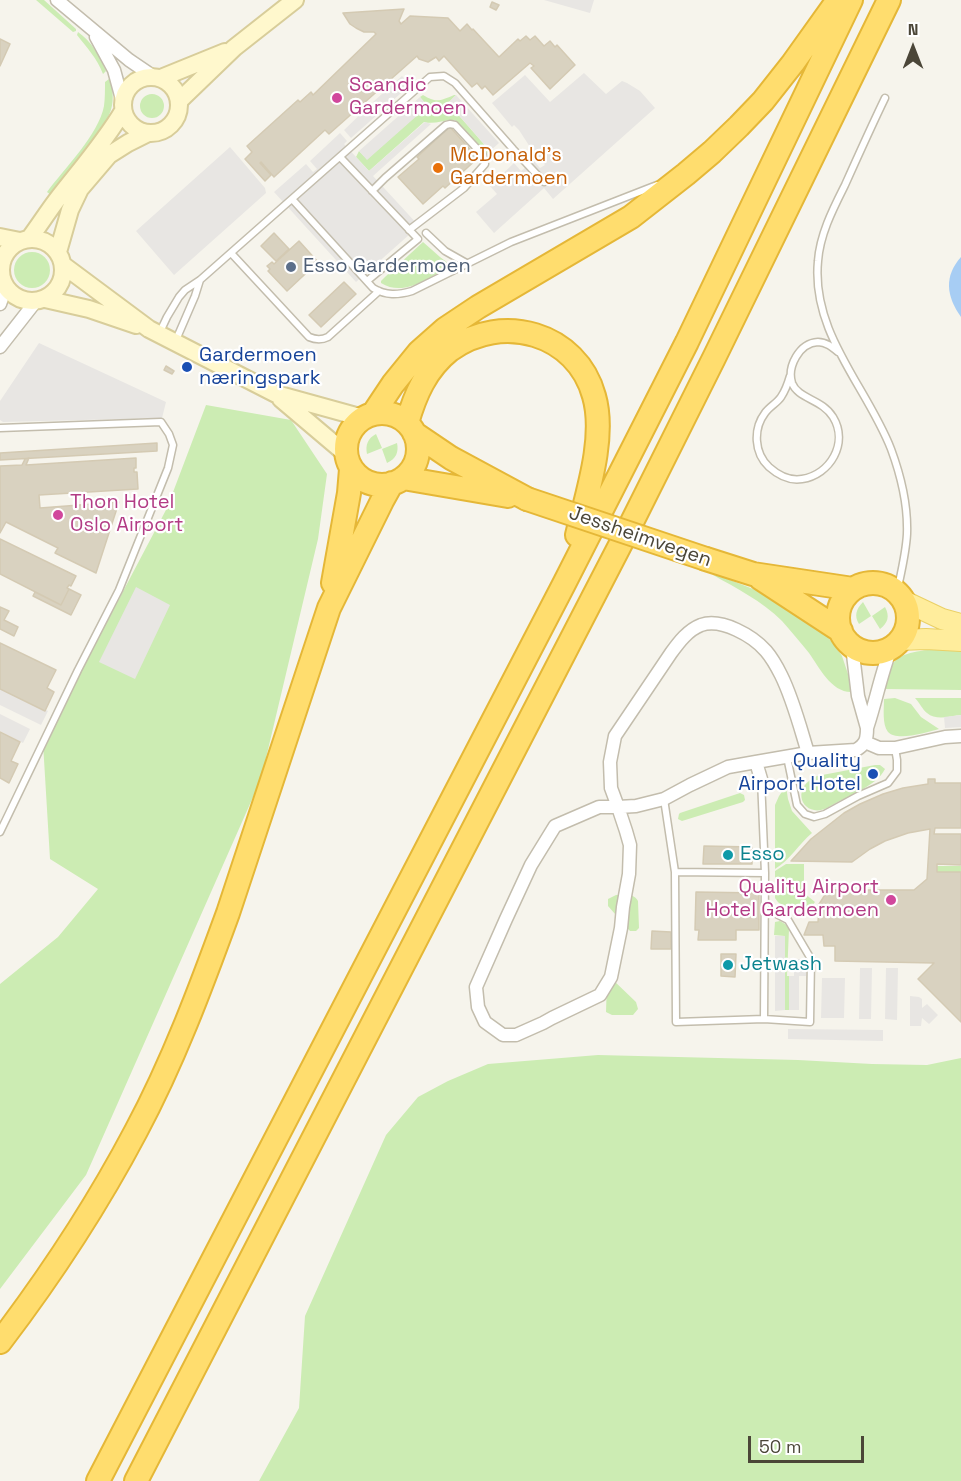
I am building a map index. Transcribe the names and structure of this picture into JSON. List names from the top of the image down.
{
  "streets": {
    "highway": ["Jessheimvegen"]
  },
  "places": [
    "Scandic Gardermoen",
    "McDonald's Gardermoen",
    "Esso Gardermoen",
    "Gardermoen næringspark",
    "Thon Hotel Oslo Airport",
    "Quality Airport Hotel",
    "Esso",
    "Quality Airport Hotel Gardermoen",
    "Jetwash"
  ],
  "scale_bar": "50 m",
  "north": "top"
}
